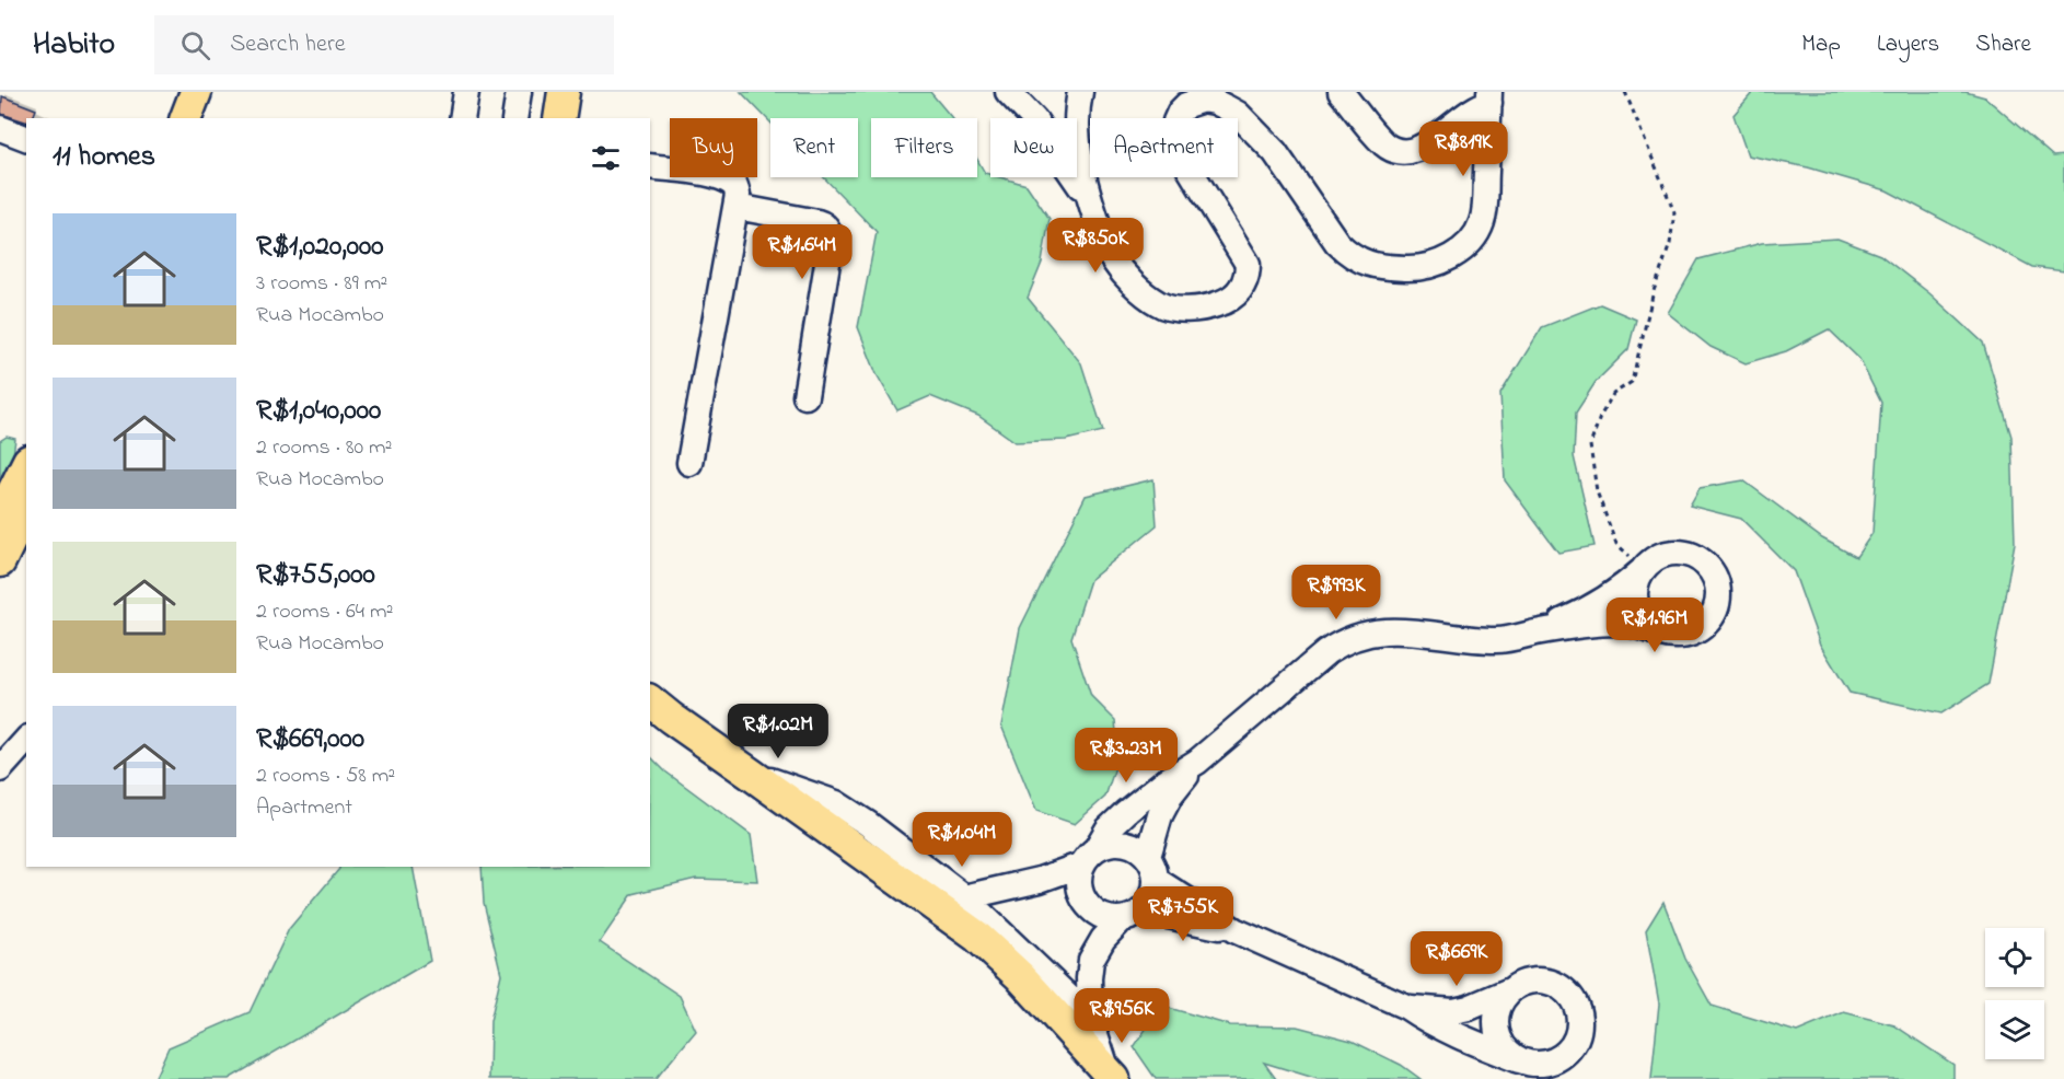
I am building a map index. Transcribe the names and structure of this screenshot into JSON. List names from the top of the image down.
{
  "page": {
    "header": "Habito",
    "search": "Search here",
    "nav": ["Map", "Layers", "Share"],
    "chip": [
      "Buy",
      "Rent",
      "Filters",
      "New",
      "Apartment"
    ],
    "heading": "11 homes",
    "price": [
      "R$819K",
      "R$850K",
      "R$1.64M",
      "R$993K",
      "R$1.96M",
      "R$1.02M",
      "R$3.23M",
      "R$1.04M",
      "R$755K",
      "R$669K",
      "R$956K"
    ],
    "list": [
      {
        "name": "R$1,020,000",
        "note": "3 rooms · 89 m² · Rua Mocambo"
      },
      {
        "name": "R$1,040,000",
        "note": "2 rooms · 80 m² · Rua Mocambo"
      },
      {
        "name": "R$755,000",
        "note": "2 rooms · 64 m² · Rua Mocambo"
      },
      {
        "name": "R$669,000",
        "note": "2 rooms · 58 m² · Apartment"
      }
    ]
  }
}
